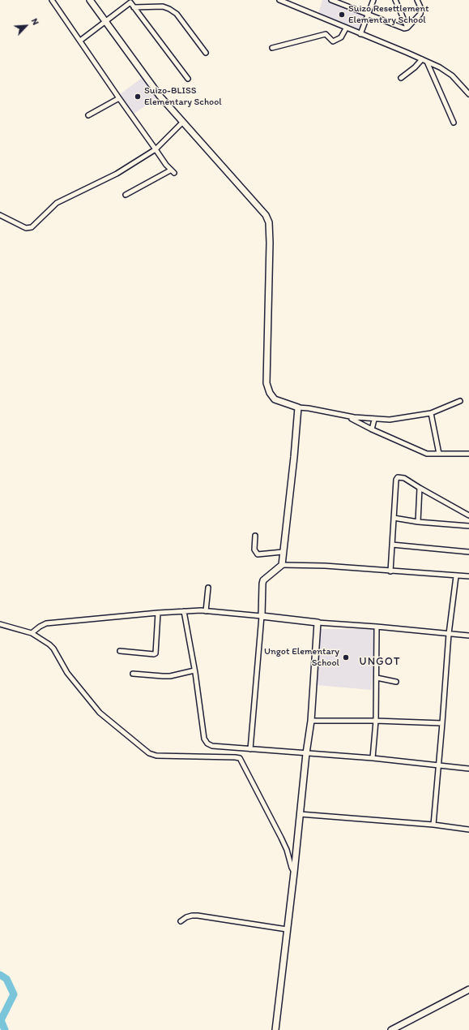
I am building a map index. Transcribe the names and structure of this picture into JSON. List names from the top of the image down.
{
  "districts": ["UNGOT"],
  "places": ["Suizo Resettlement Elementary School", "Suizo-BLISS Elementary School", "Ungot Elementary School"],
  "north": "top right"
}
